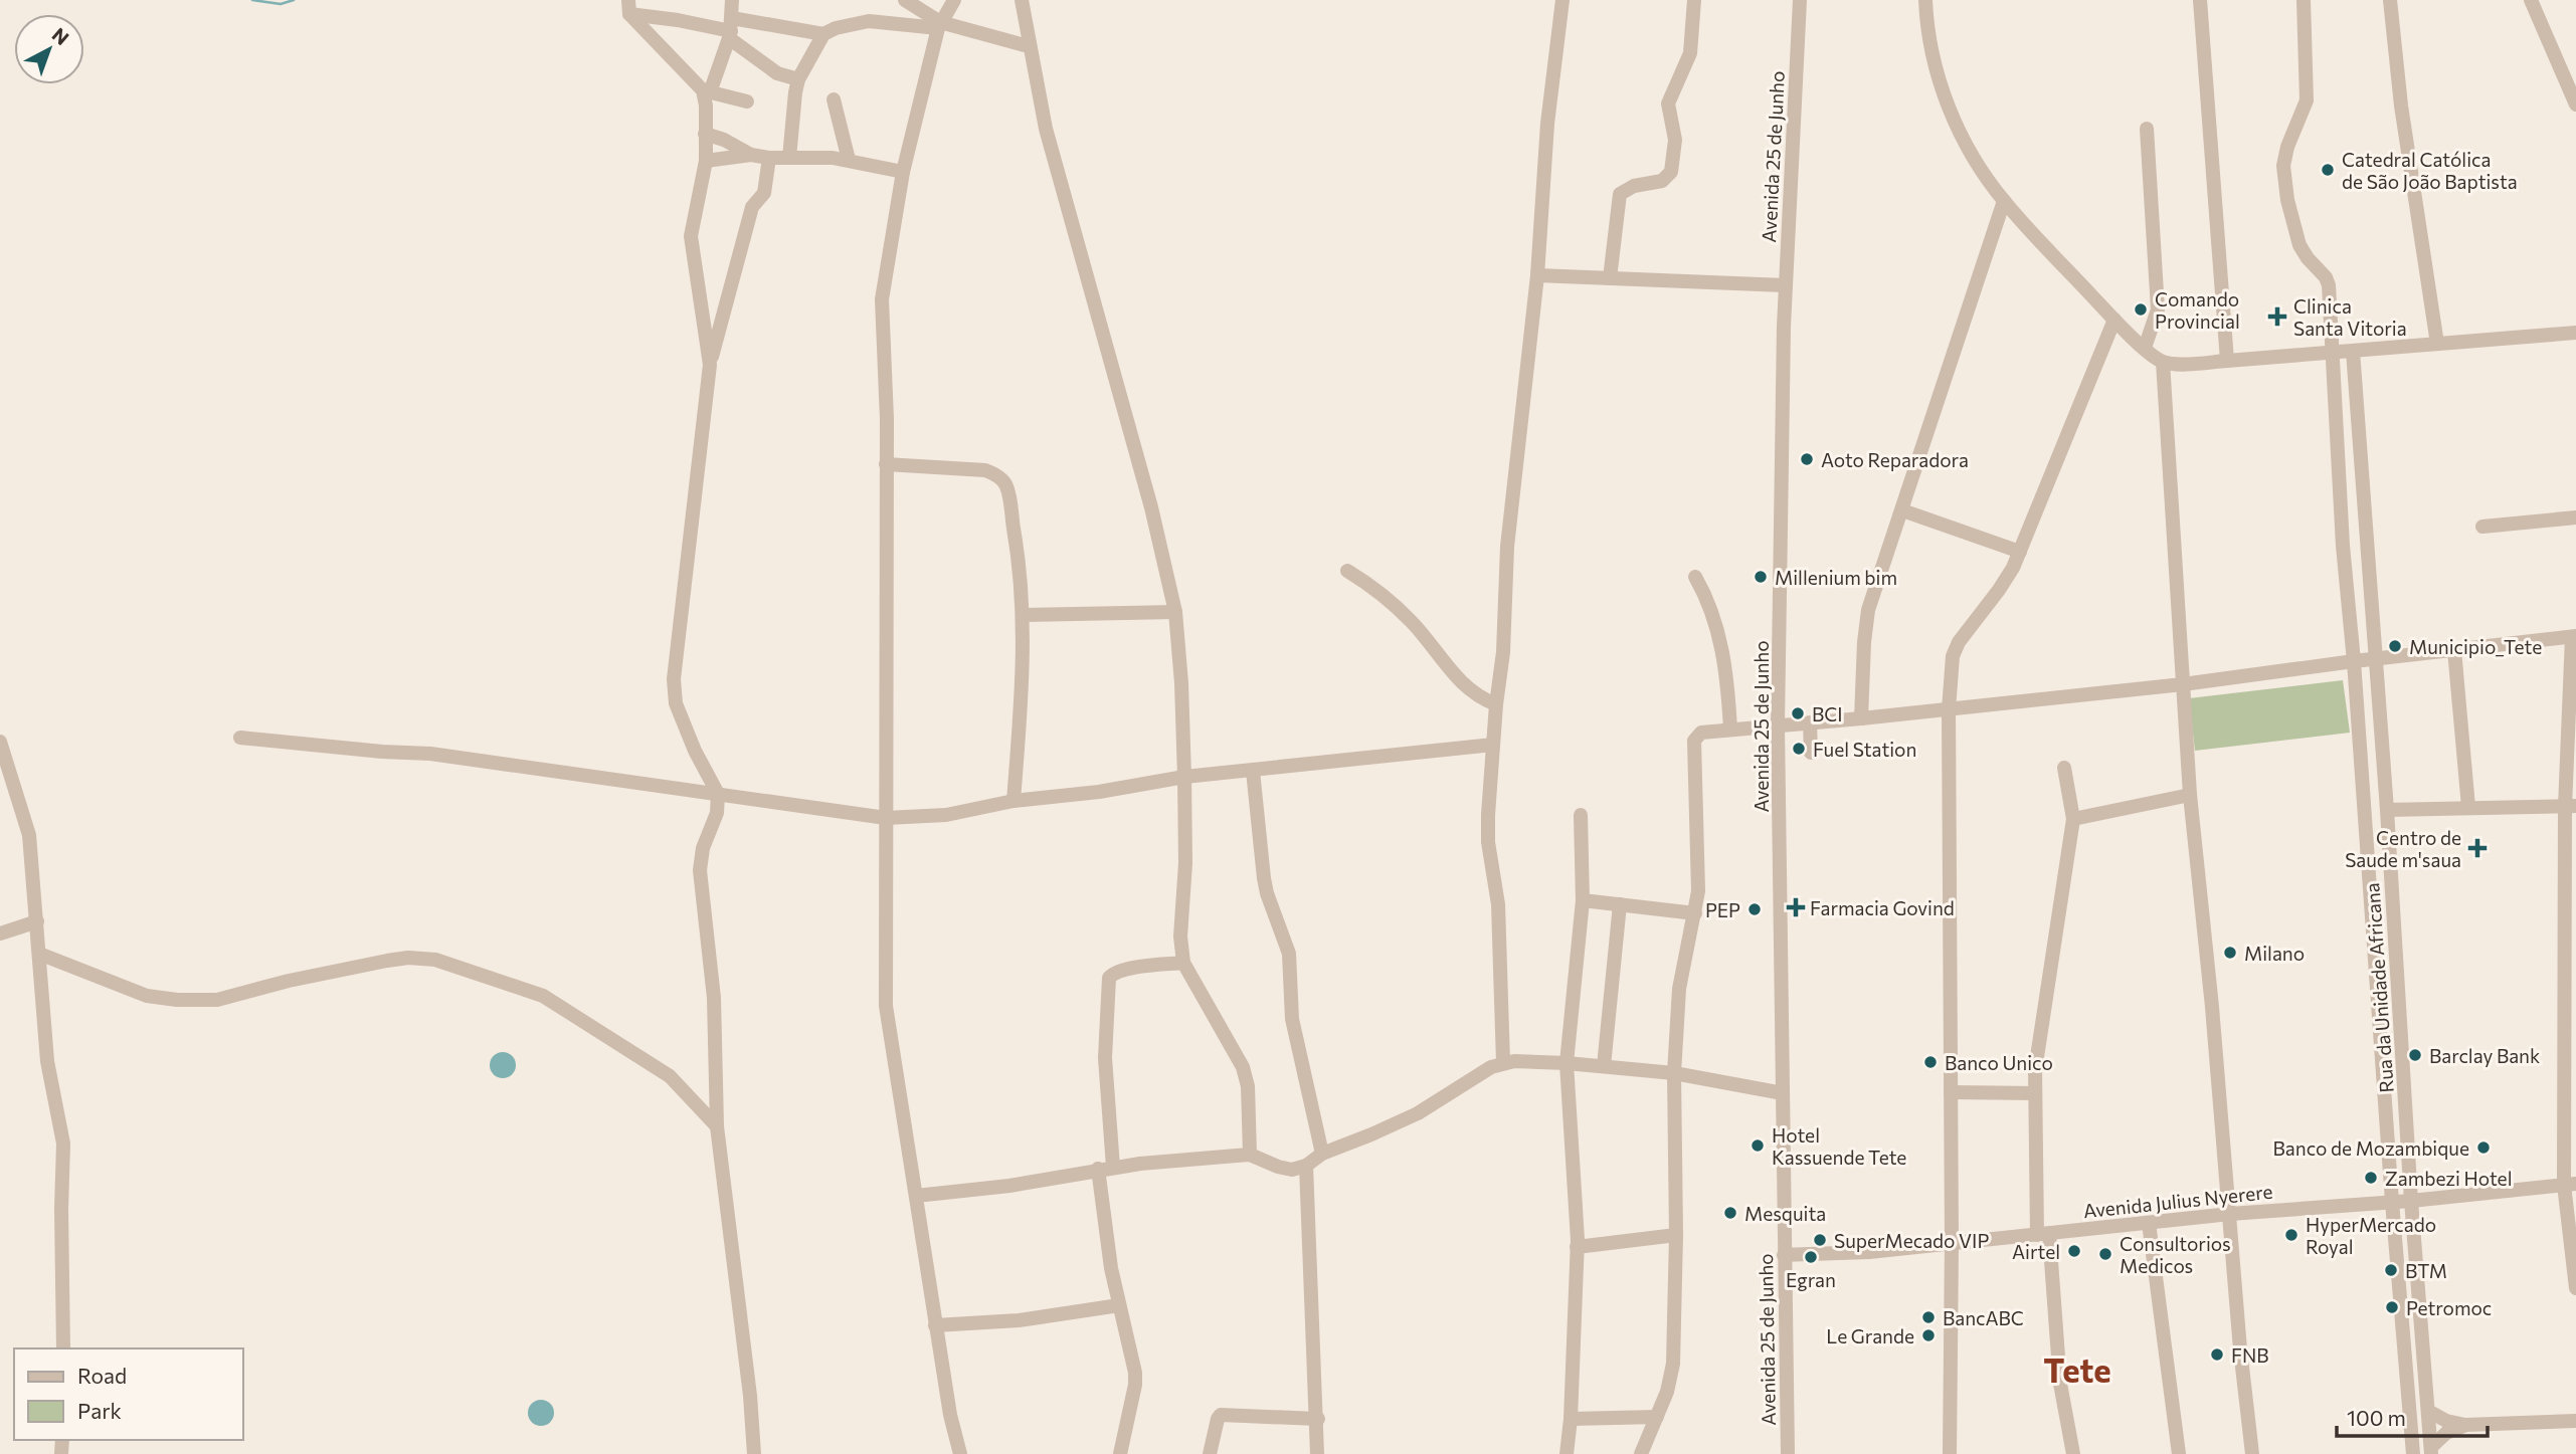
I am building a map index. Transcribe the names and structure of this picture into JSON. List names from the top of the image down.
{
  "streets": {
    "street": ["Avenida 25 de Junho", "Rua da Unidade Africana", "Avenida Julius Nyerere"]
  },
  "crossings": [
    ["Avenida 25 de Junho", "Avenida Julius Nyerere"],
    ["Rua da Unidade Africana", "Avenida Julius Nyerere"]
  ],
  "districts": ["Tete"],
  "places": {
    "other": [
      "Catedral Católica de São João Baptista",
      "Comando Provincial",
      "Aoto Reparadora",
      "Millenium bim",
      "Municipio_Tete",
      "BCI",
      "Fuel Station",
      "PEP",
      "Milano",
      "Barclay Bank",
      "Banco Unico",
      "Hotel Kassuende Tete",
      "Banco de Mozambique",
      "Zambezi Hotel",
      "Mesquita",
      "HyperMercado Royal",
      "SuperMecado VIP",
      "Airtel",
      "Consultorios Medicos",
      "Egran",
      "BTM",
      "Petromoc",
      "BancABC",
      "Le Grande",
      "FNB"
    ],
    "health": ["Clinica Santa Vitoria", "Centro de Saude m'saua", "Farmacia Govind"]
  },
  "legend": ["Road", "Park"],
  "scale_bar": "100 m",
  "north": "top right"
}
